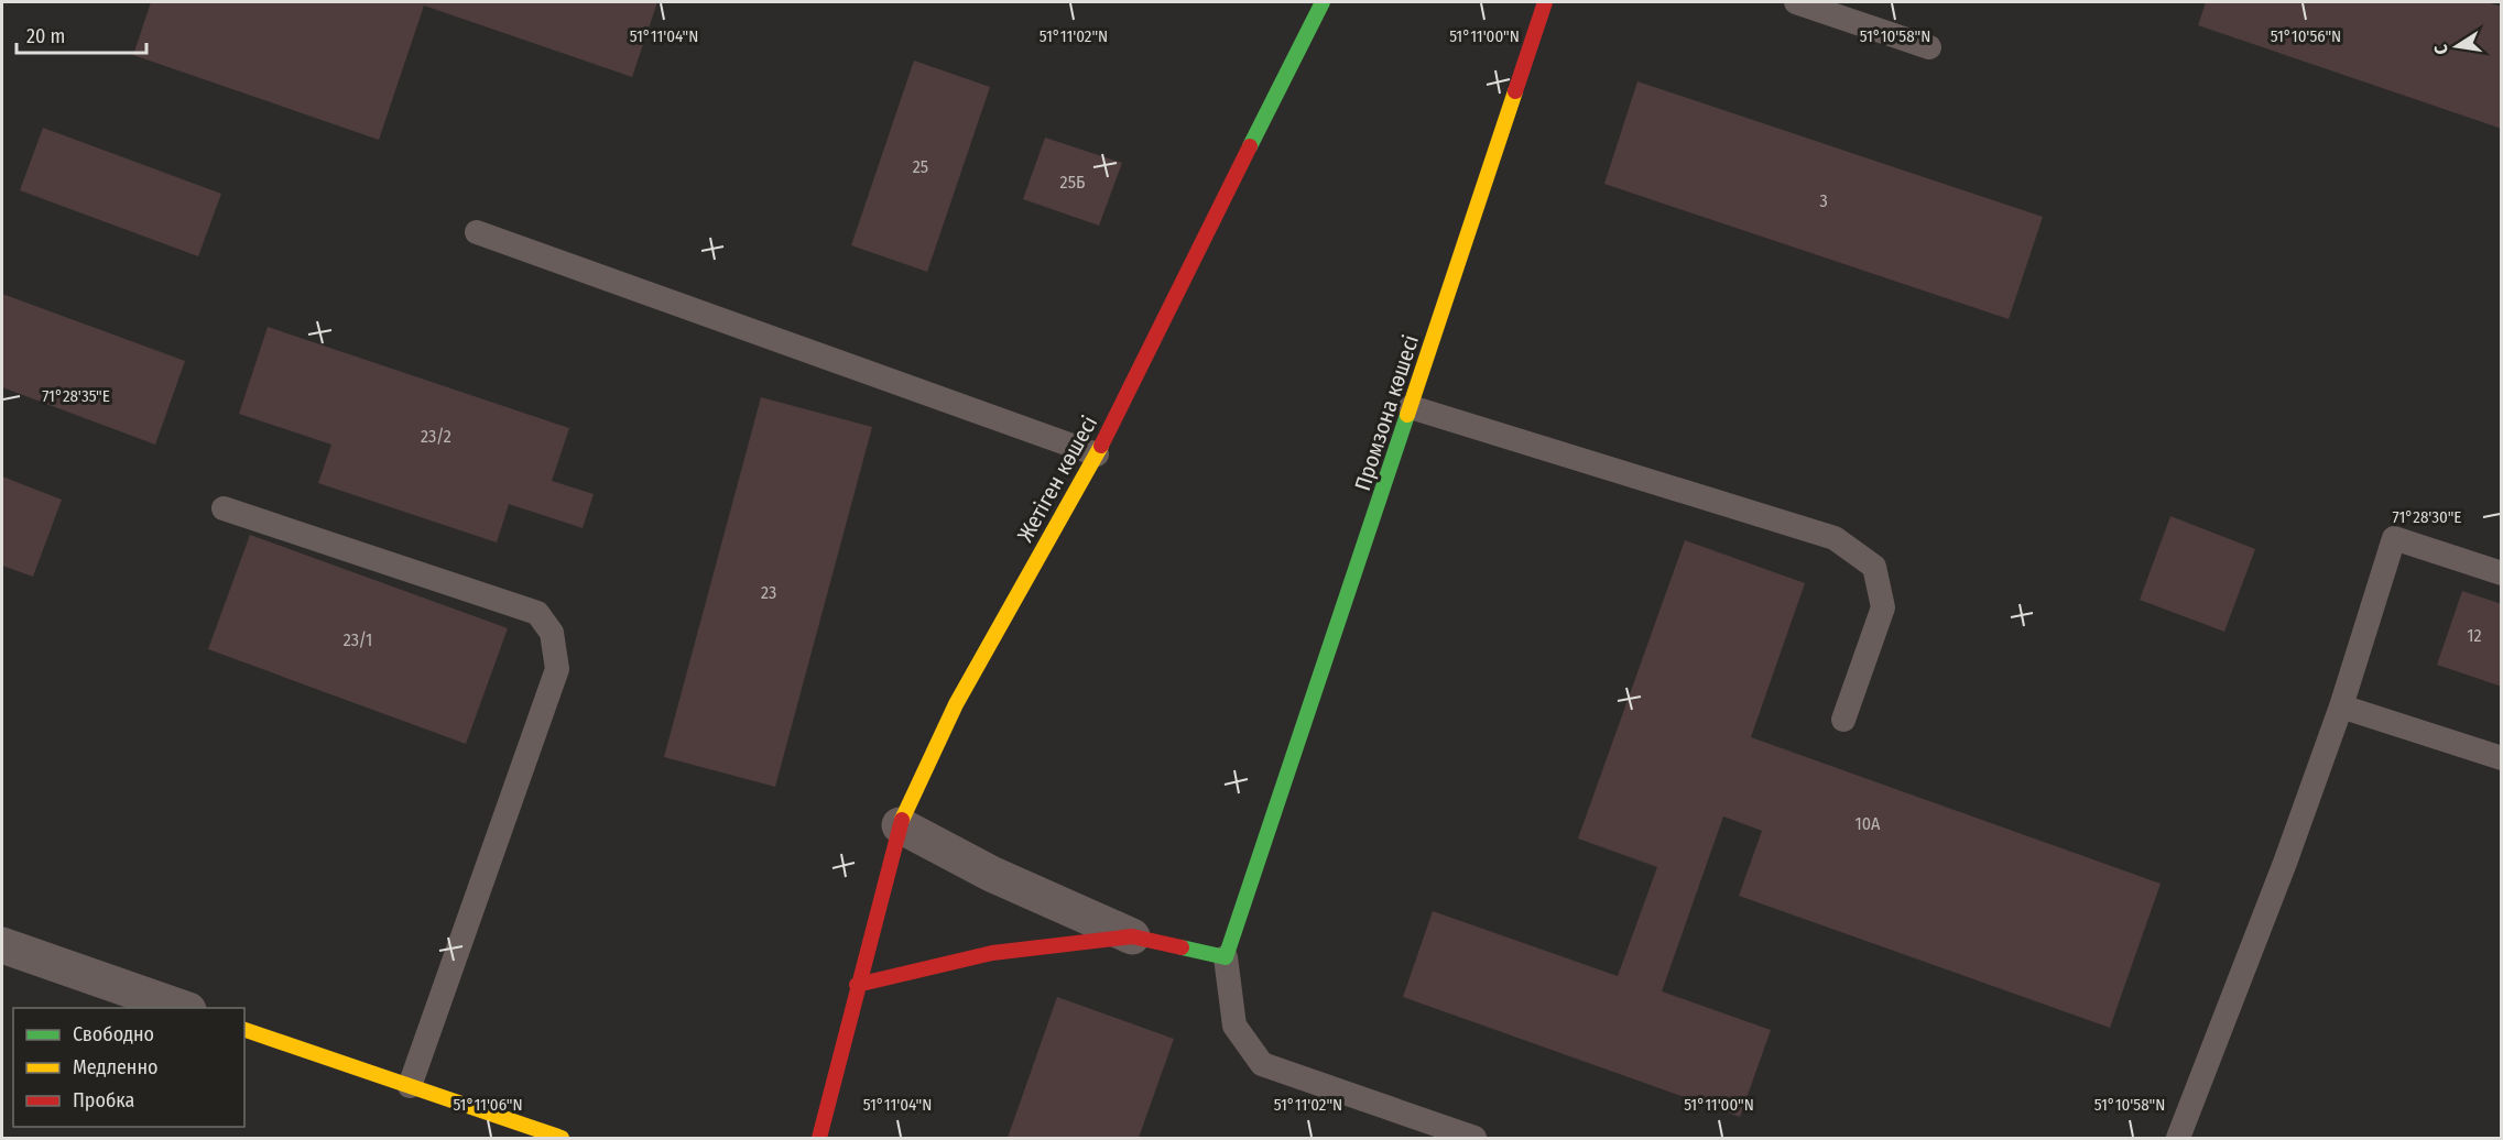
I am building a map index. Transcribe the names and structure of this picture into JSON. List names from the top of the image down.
{
  "streets": {
    "street": ["Промзона көшесі", "Жетіген көшесі"]
  },
  "house_numbers": [
    "25",
    "25Б",
    "3",
    "23/2",
    "23",
    "12",
    "23/1",
    "10А"
  ],
  "legend": ["Свободно", "Медленно", "Пробка"],
  "scale_bar": "20 m",
  "north": "left",
  "coordinates": [
    "51°11'04\"N",
    "51°11'02\"N",
    "51°11'00\"N",
    "51°10'58\"N",
    "51°10'56\"N",
    "71°28'35\"E",
    "71°28'30\"E",
    "51°11'06\"N"
  ]
}
